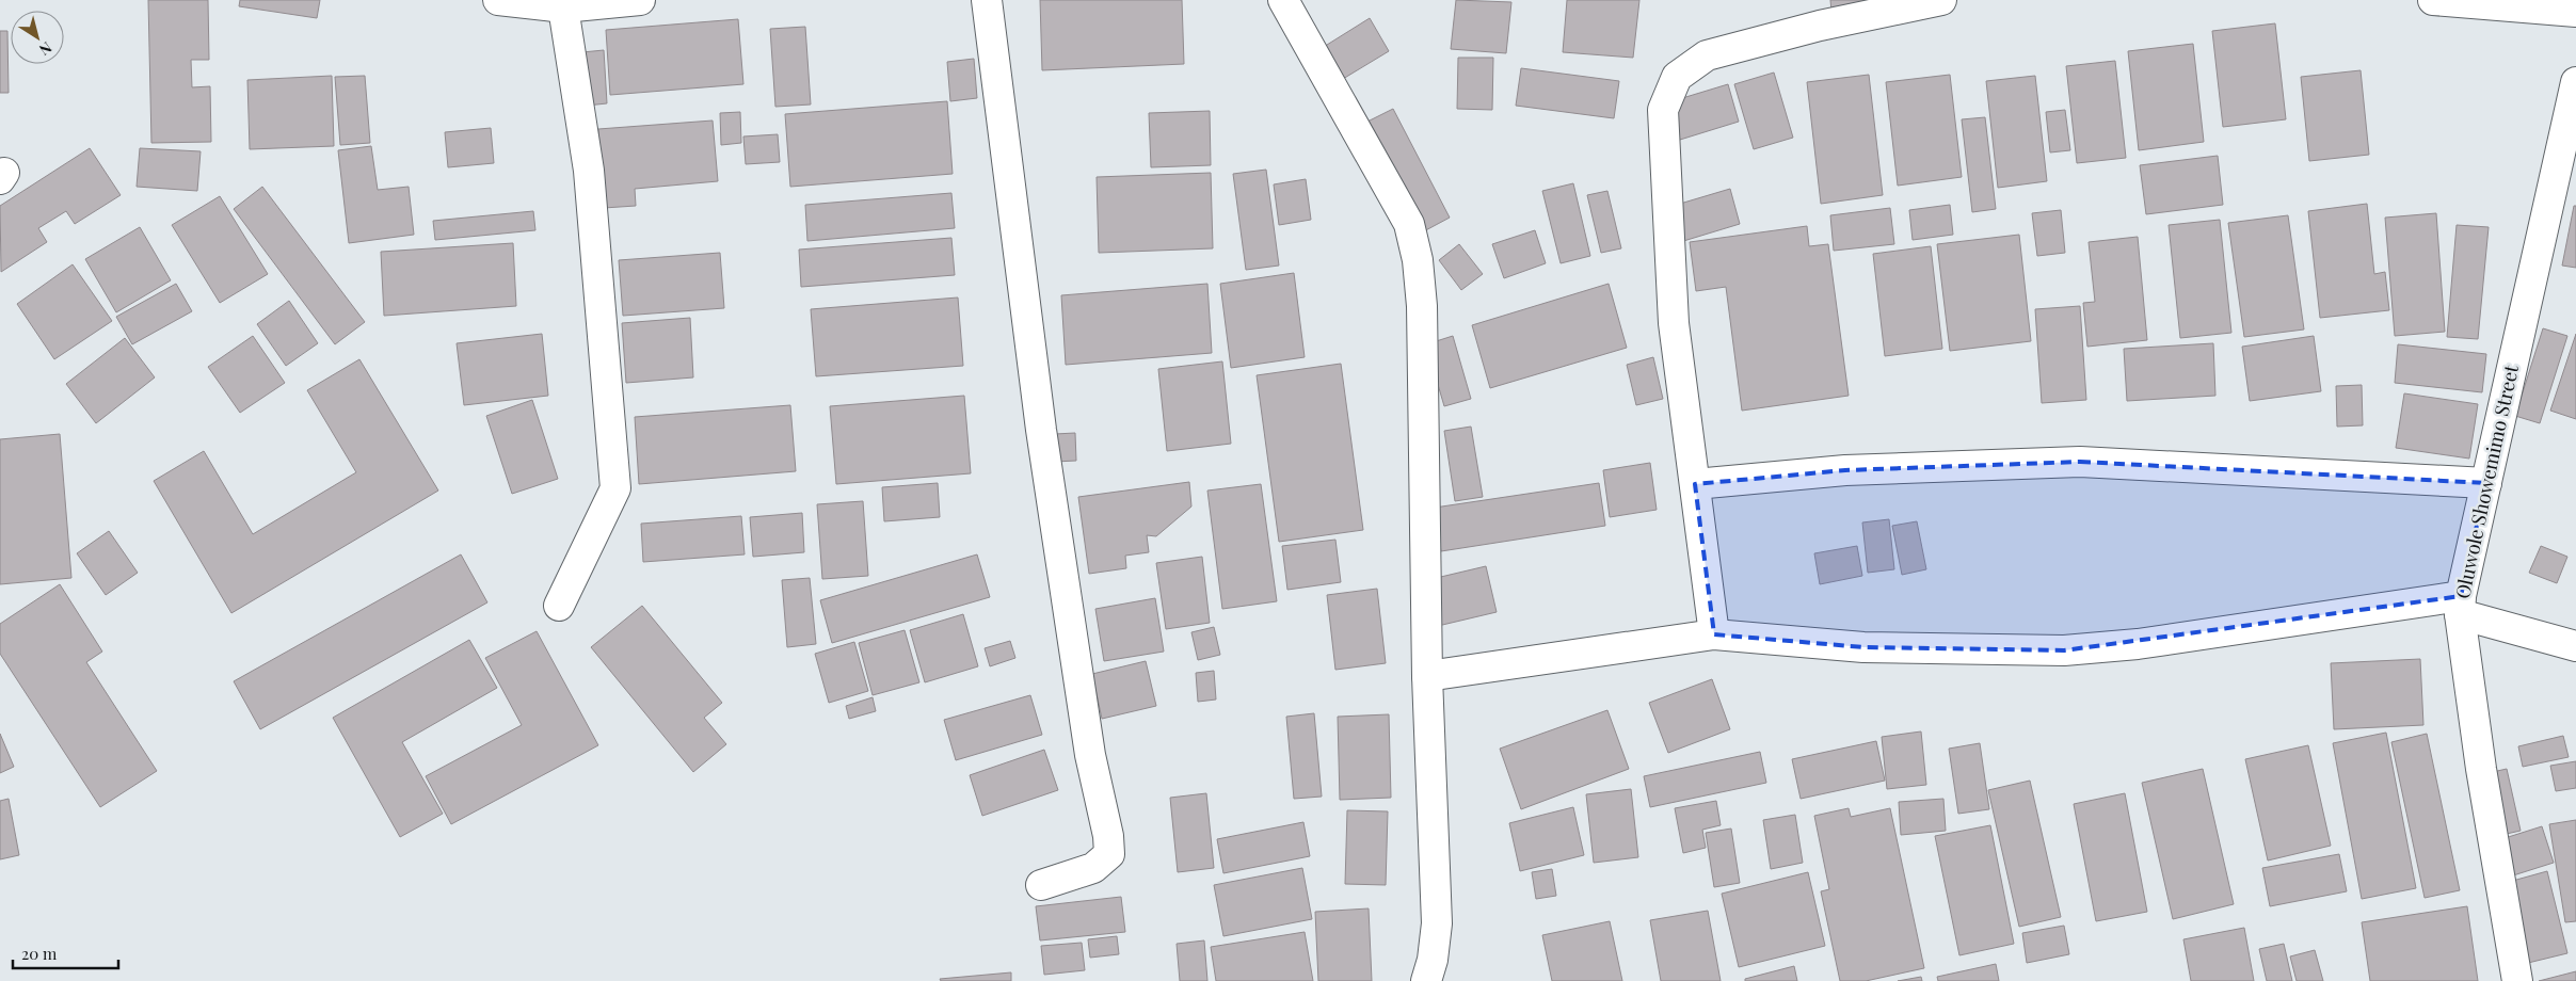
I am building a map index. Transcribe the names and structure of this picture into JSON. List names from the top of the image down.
{
  "streets": {
    "street": ["Oluwole Showemimo Street"]
  },
  "scale_bar": "20 m",
  "north": "bottom right"
}
